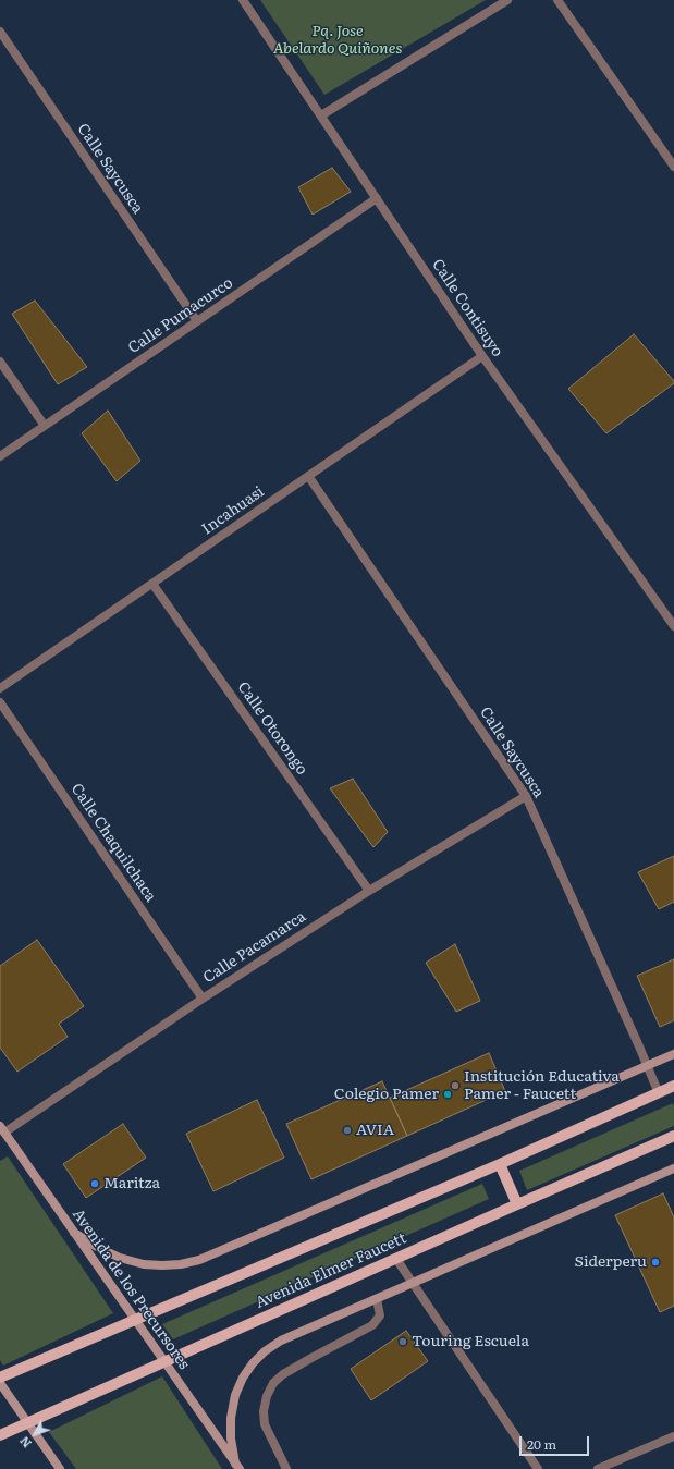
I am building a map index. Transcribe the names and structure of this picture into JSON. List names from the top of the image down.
{
  "streets": {
    "main road": ["Avenida Elmer Faucett", "Avenida de los Precursores"],
    "street": [
      "Calle Saycusca",
      "Calle Contisuyo",
      "Calle Pumacurco",
      "Incahuasi",
      "Calle Otorongo",
      "Calle Chaquilchaca",
      "Calle Pacamarca"
    ]
  },
  "crossings": [
    ["Calle Saycusca", "Calle Pumacurco"],
    ["Calle Saycusca", "Incahuasi"],
    ["Calle Saycusca", "Calle Pacamarca"],
    ["Calle Saycusca", "Avenida Elmer Faucett"],
    ["Calle Contisuyo", "Calle Pumacurco"],
    ["Calle Contisuyo", "Incahuasi"],
    ["Incahuasi", "Calle Otorongo"],
    ["Calle Otorongo", "Calle Pacamarca"],
    ["Calle Chaquilchaca", "Calle Pacamarca"],
    ["Calle Pacamarca", "Avenida de los Precursores"],
    ["Avenida Elmer Faucett", "Avenida de los Precursores"]
  ],
  "parks": ["Pq. Jose Abelardo Quiñones"],
  "places": [
    "Institución Educativa Pamer - Faucett",
    "Colegio Pamer",
    "AVIA",
    "Maritza",
    "Siderperu",
    "Touring Escuela"
  ],
  "scale_bar": "20 m",
  "north": "bottom left"
}
